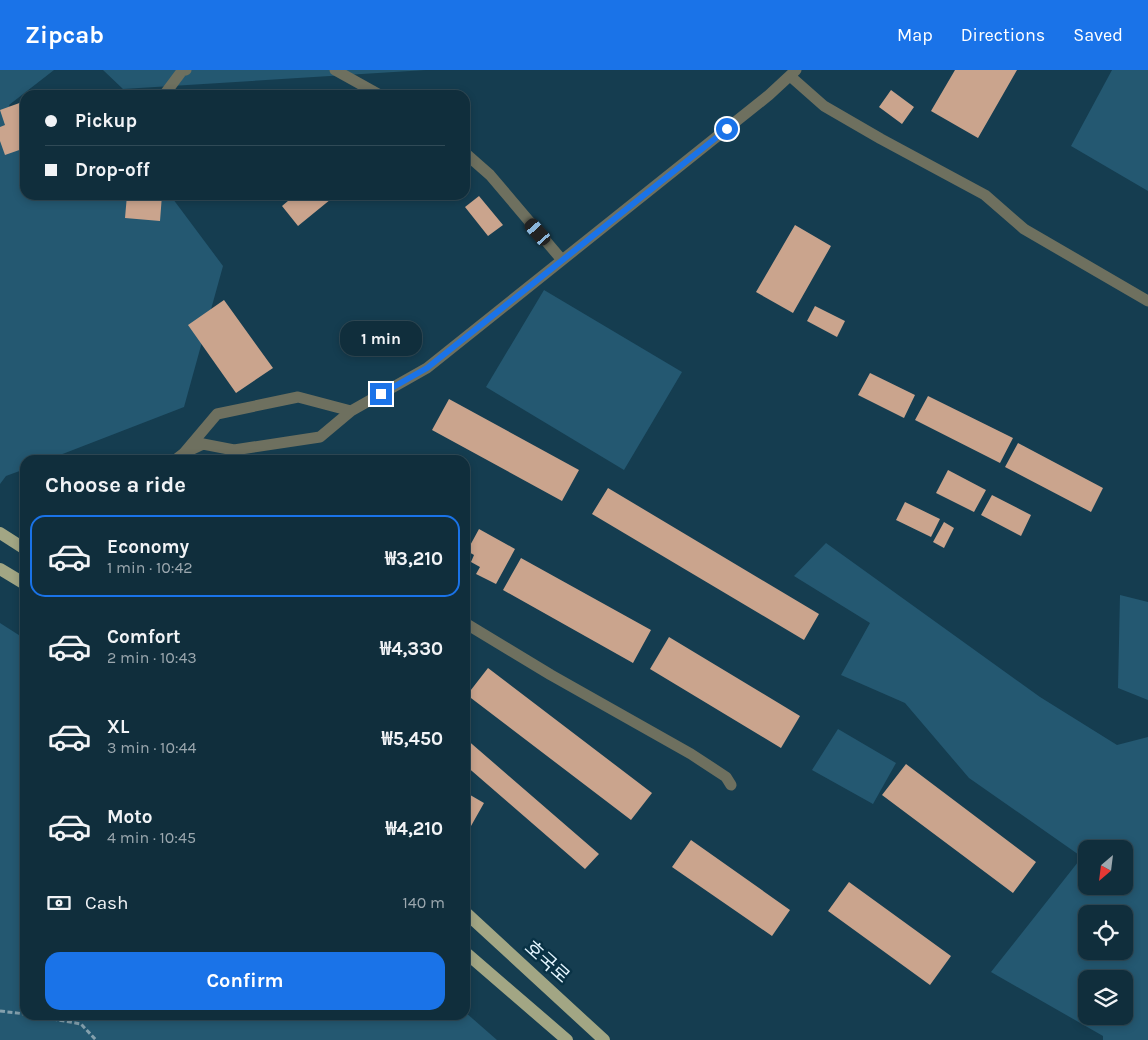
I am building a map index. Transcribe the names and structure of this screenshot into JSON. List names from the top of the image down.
{
  "streets": {
    "main road": ["호국로"]
  },
  "north": "bottom left",
  "page": {
    "header": "Zipcab",
    "nav": ["Map", "Directions", "Saved"],
    "banner": ["Pickup", "Drop-off"],
    "bubble": "1 min",
    "heading": "Choose a ride",
    "list": [
      {
        "name": "Economy",
        "note": "1 min · 10:42",
        "value": "₩3,210"
      },
      {
        "name": "Comfort",
        "note": "2 min · 10:43",
        "value": "₩4,330"
      },
      {
        "name": "XL",
        "note": "3 min · 10:44",
        "value": "₩5,450"
      },
      {
        "name": "Moto",
        "note": "4 min · 10:45",
        "value": "₩4,210"
      }
    ],
    "pay": ["Cash", "140 m"],
    "buttons": "Confirm"
  }
}
